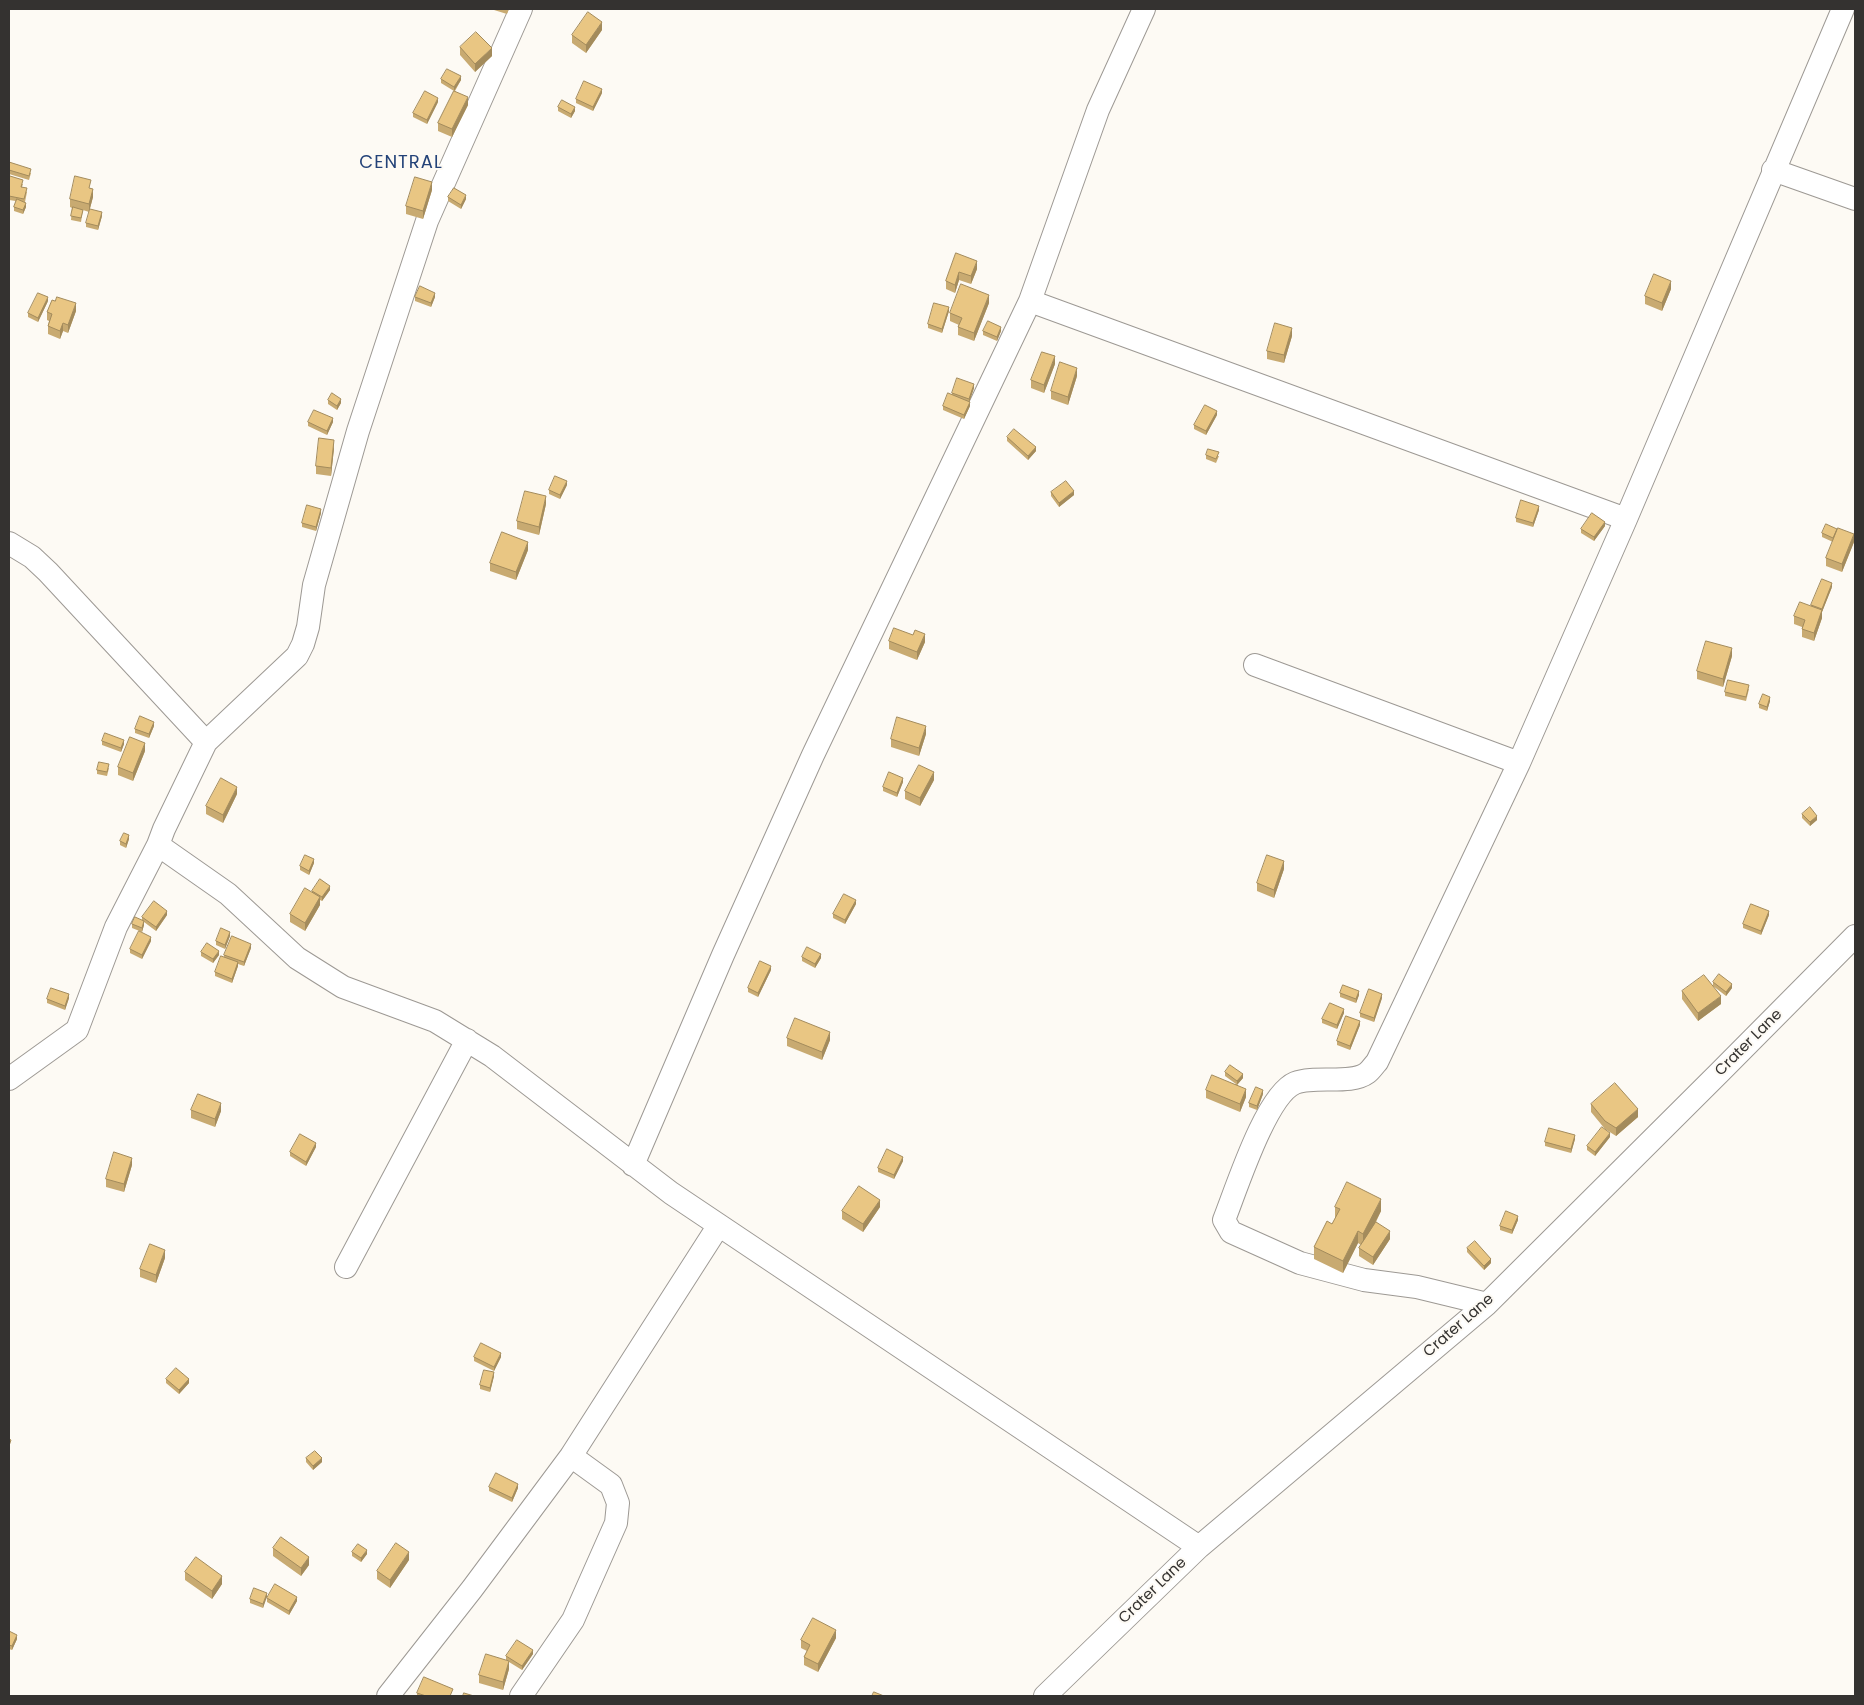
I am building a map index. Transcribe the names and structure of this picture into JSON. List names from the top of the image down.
{
  "streets": {
    "street": ["Crater Lane"]
  },
  "districts": ["CENTRAL"]
}
